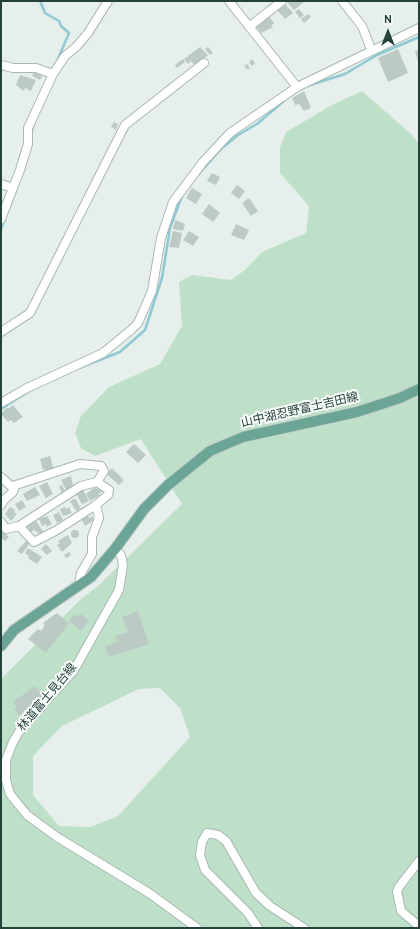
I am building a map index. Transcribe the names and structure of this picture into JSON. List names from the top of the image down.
{
  "streets": {
    "main road": ["山中湖忍野富士吉田線"],
    "street": ["林道富士見台線"]
  },
  "crossings": [
    ["山中湖忍野富士吉田線", "林道富士見台線"]
  ],
  "north": "top"
}
